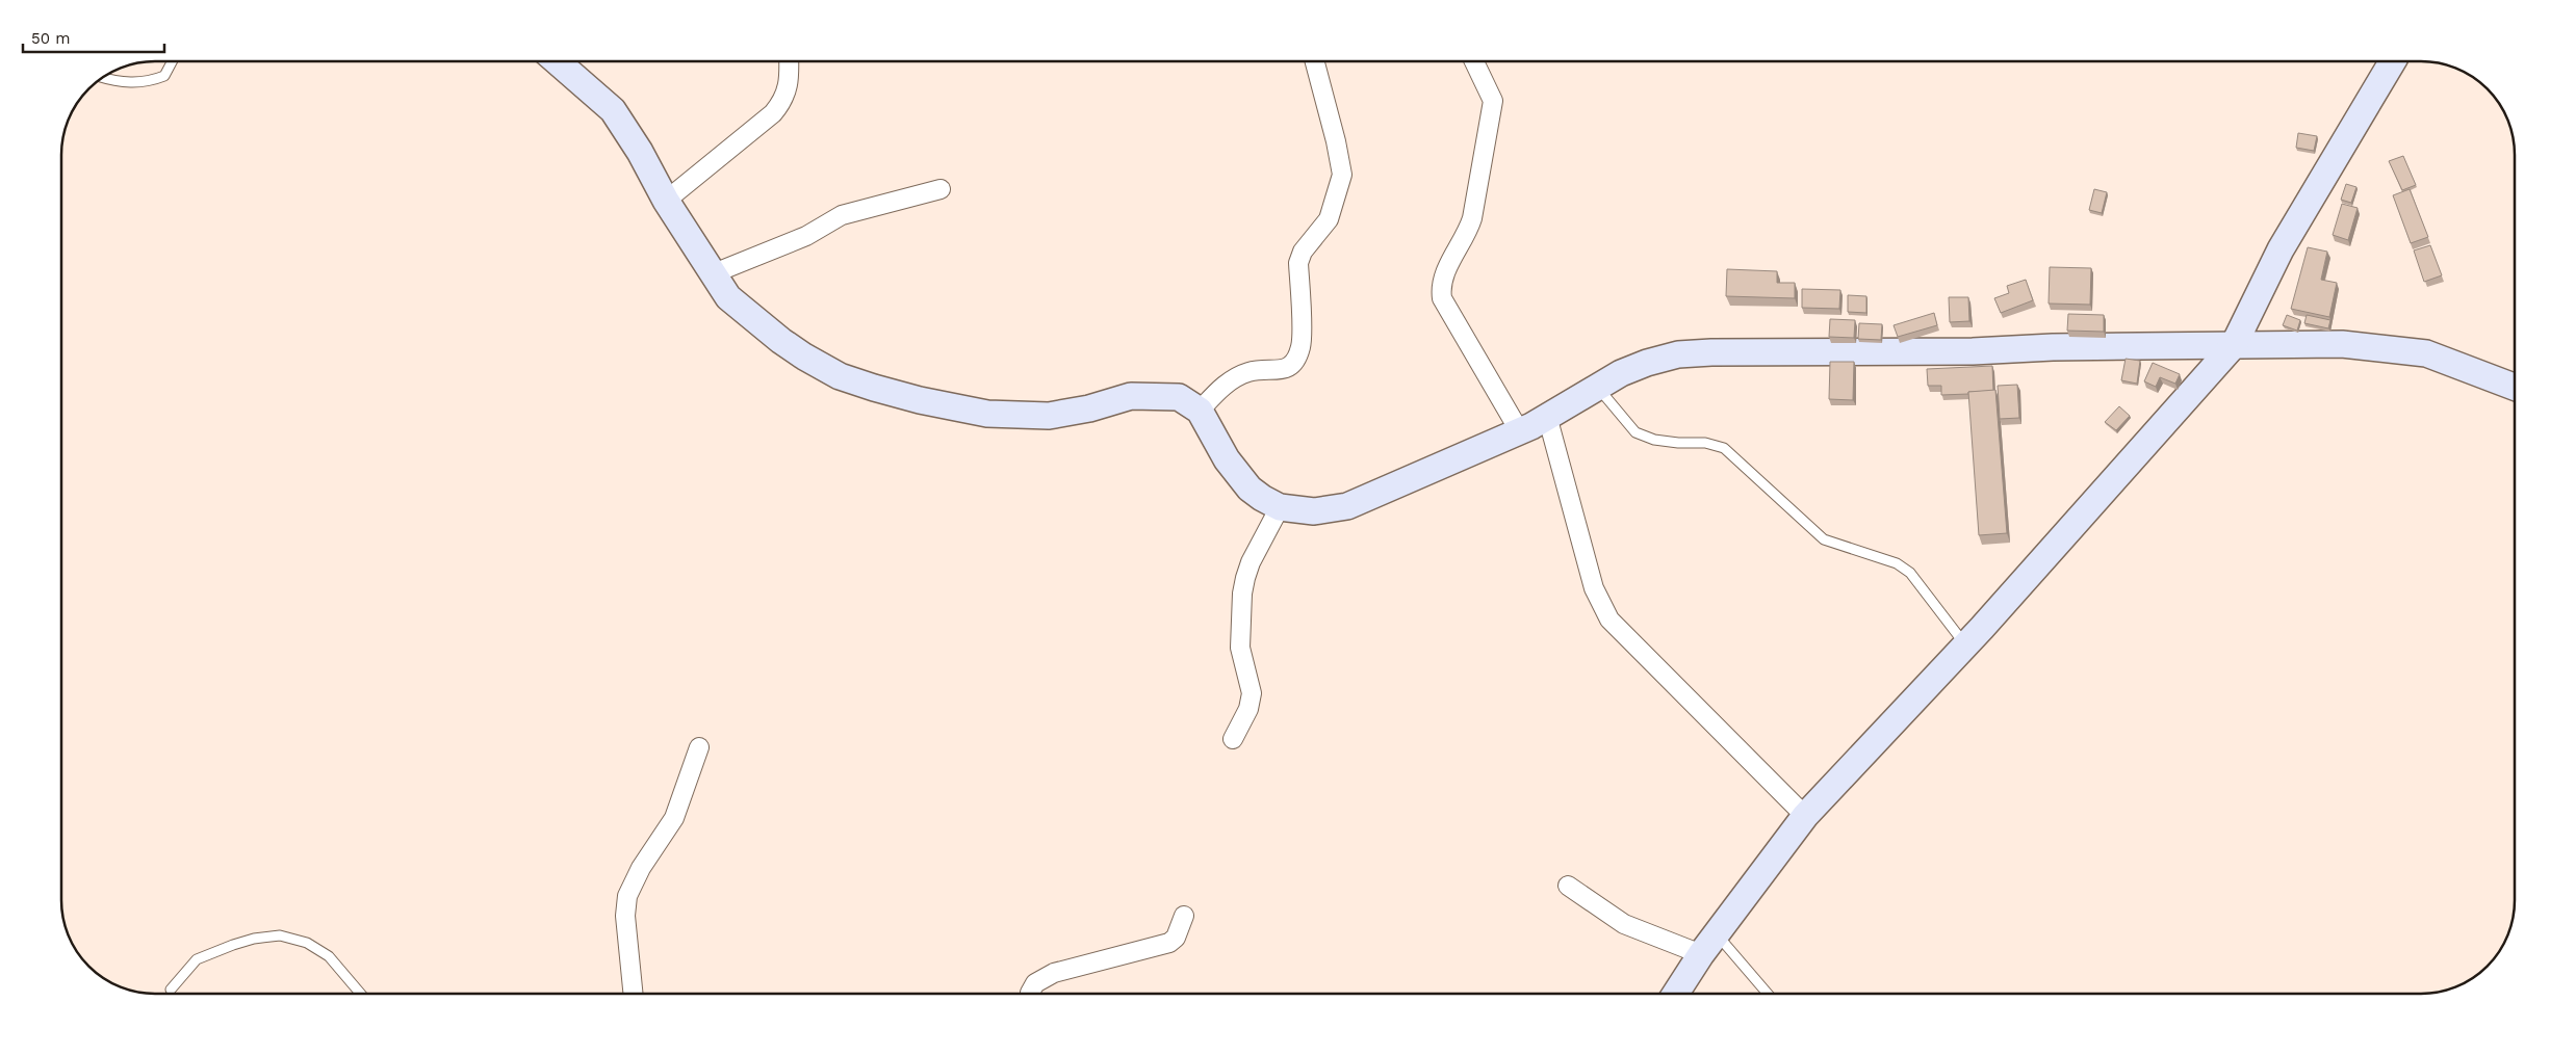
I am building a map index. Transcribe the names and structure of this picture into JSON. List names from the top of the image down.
{
  "scale_bar": "50 m"
}
